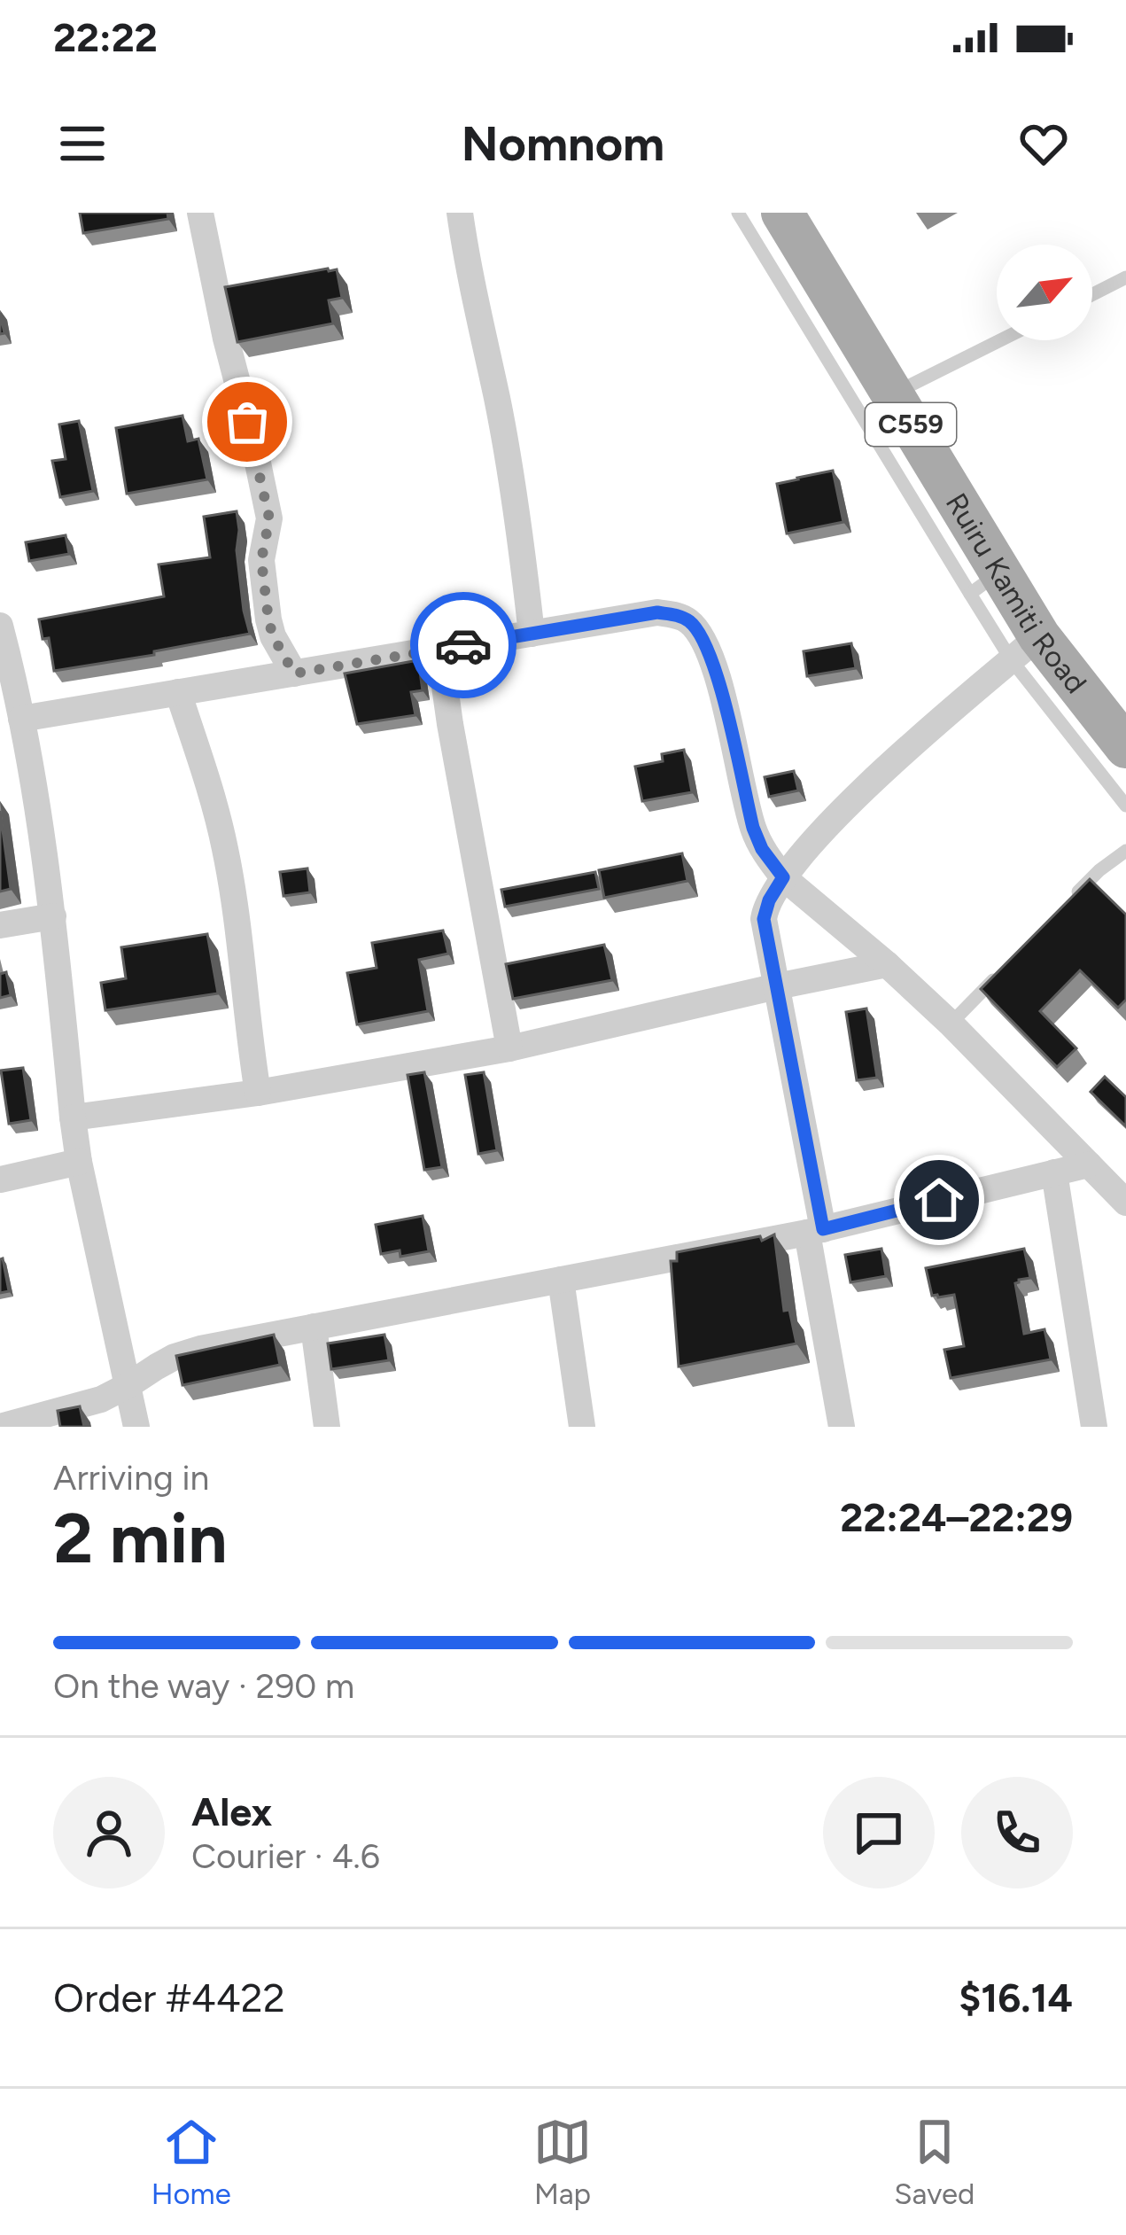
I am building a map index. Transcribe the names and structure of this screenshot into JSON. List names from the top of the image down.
{
  "streets": {
    "main road": ["C559", "Ruiru Kamiti Road"]
  },
  "north": "top right",
  "page": {
    "status": "22:22",
    "header": "Nomnom",
    "heading": ["2 min", "Arriving in", "22:24–22:29"],
    "panel": [
      "Alex",
      "Courier · 4.6",
      "Order #4422",
      "$16.14"
    ],
    "bar": "On the way · 290 m",
    "tabs": ["Home", "Map", "Saved"]
  }
}
